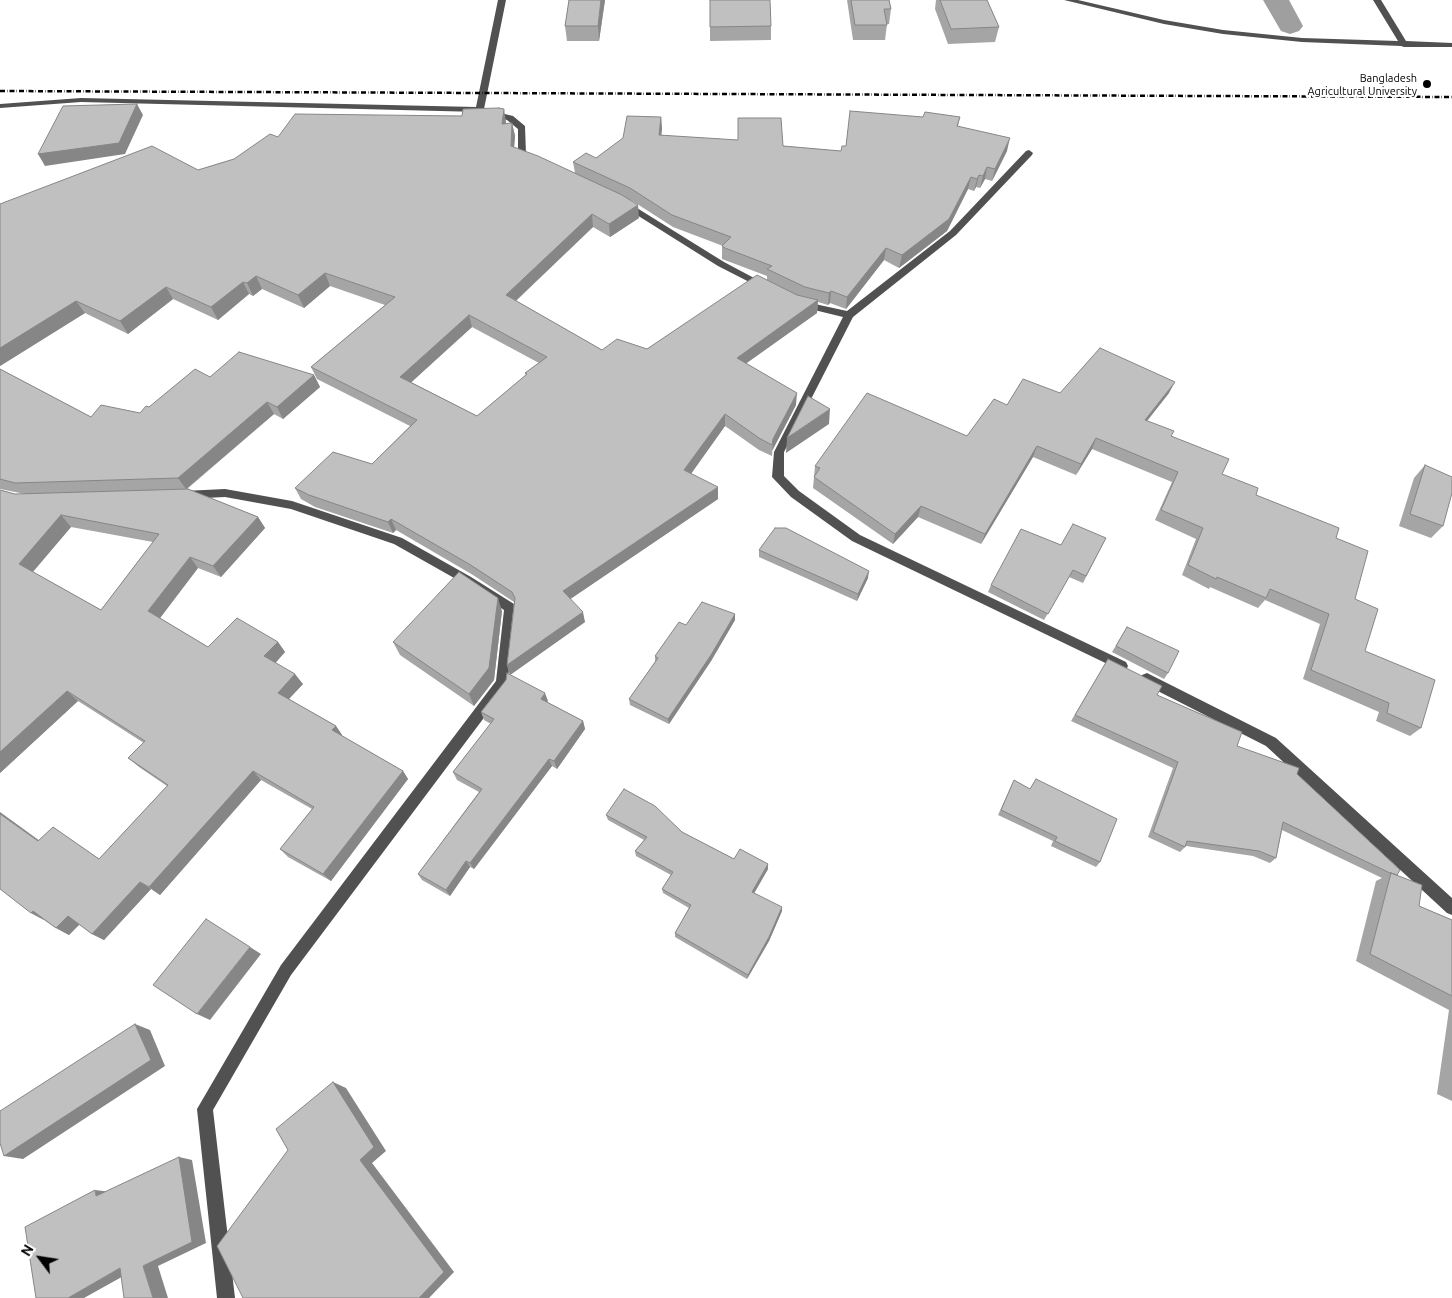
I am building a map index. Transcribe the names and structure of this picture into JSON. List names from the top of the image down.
{
  "places": ["Bangladesh Agricultural University"],
  "north": "top left"
}
